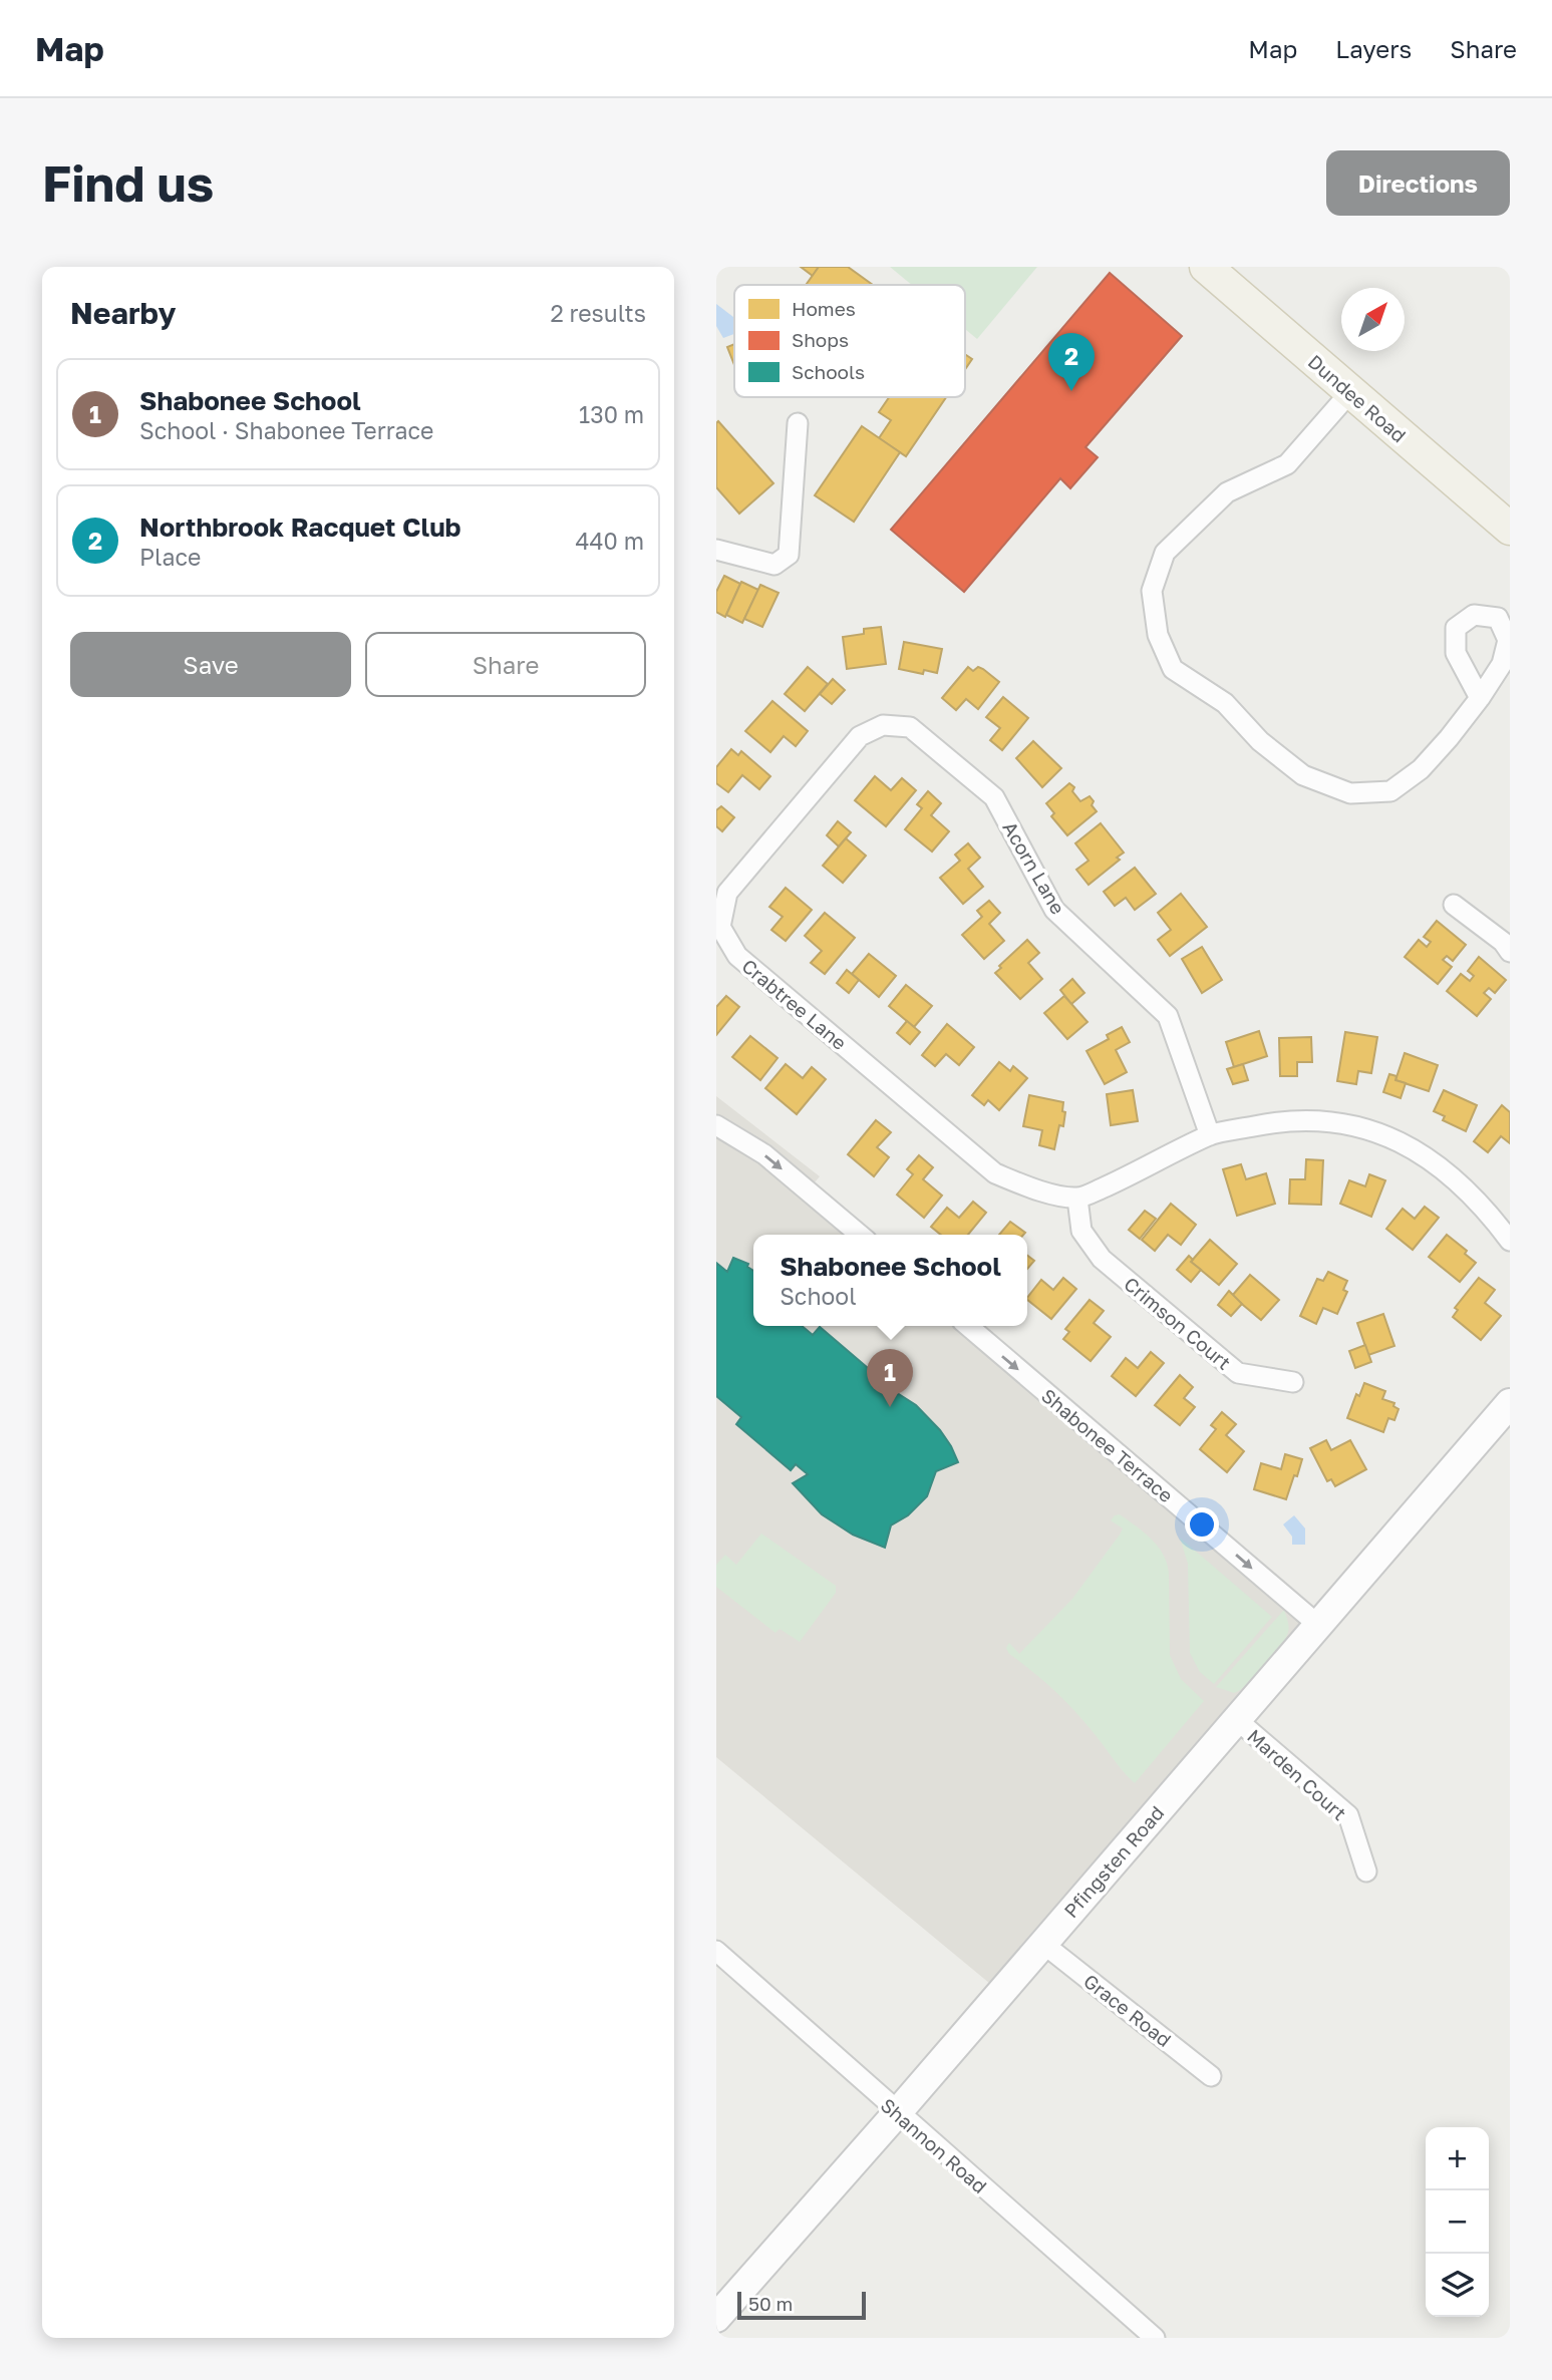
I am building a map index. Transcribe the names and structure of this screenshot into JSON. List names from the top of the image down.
{
  "streets": {
    "main road": ["Dundee Road", "Pfingsten Road"],
    "street": [
      "Acorn Lane",
      "Crabtree Lane",
      "Crimson Court",
      "Shabonee Terrace",
      "Marden Court",
      "Grace Road",
      "Shannon Road"
    ]
  },
  "crossings": [
    ["Acorn Lane", "Crabtree Lane"],
    ["Crabtree Lane", "Crimson Court"],
    ["Shabonee Terrace", "Pfingsten Road"],
    ["Marden Court", "Pfingsten Road"],
    ["Pfingsten Road", "Grace Road"],
    ["Pfingsten Road", "Shannon Road"]
  ],
  "one_way": ["Shabonee Terrace"],
  "legend": ["Homes", "Shops", "Schools"],
  "scale_bar": "50 m",
  "north": "top right",
  "page": {
    "header": "Map",
    "nav": ["Map", "Layers", "Share"],
    "buttons": [
      "Directions",
      ["Save", "Share"]
    ],
    "title": "Find us",
    "heading": ["Nearby", "2 results"],
    "pins": ["2", "1"],
    "list": [
      {
        "mark": "1",
        "name": "Shabonee School",
        "note": "School · Shabonee Terrace",
        "value": "130 m"
      },
      {
        "mark": "2",
        "name": "Northbrook Racquet Club",
        "note": "Place",
        "value": "440 m"
      }
    ],
    "popup": ["Shabonee School", "School"],
    "map_buttons": ["+", "−"],
    "scale": "50 m"
  }
}
